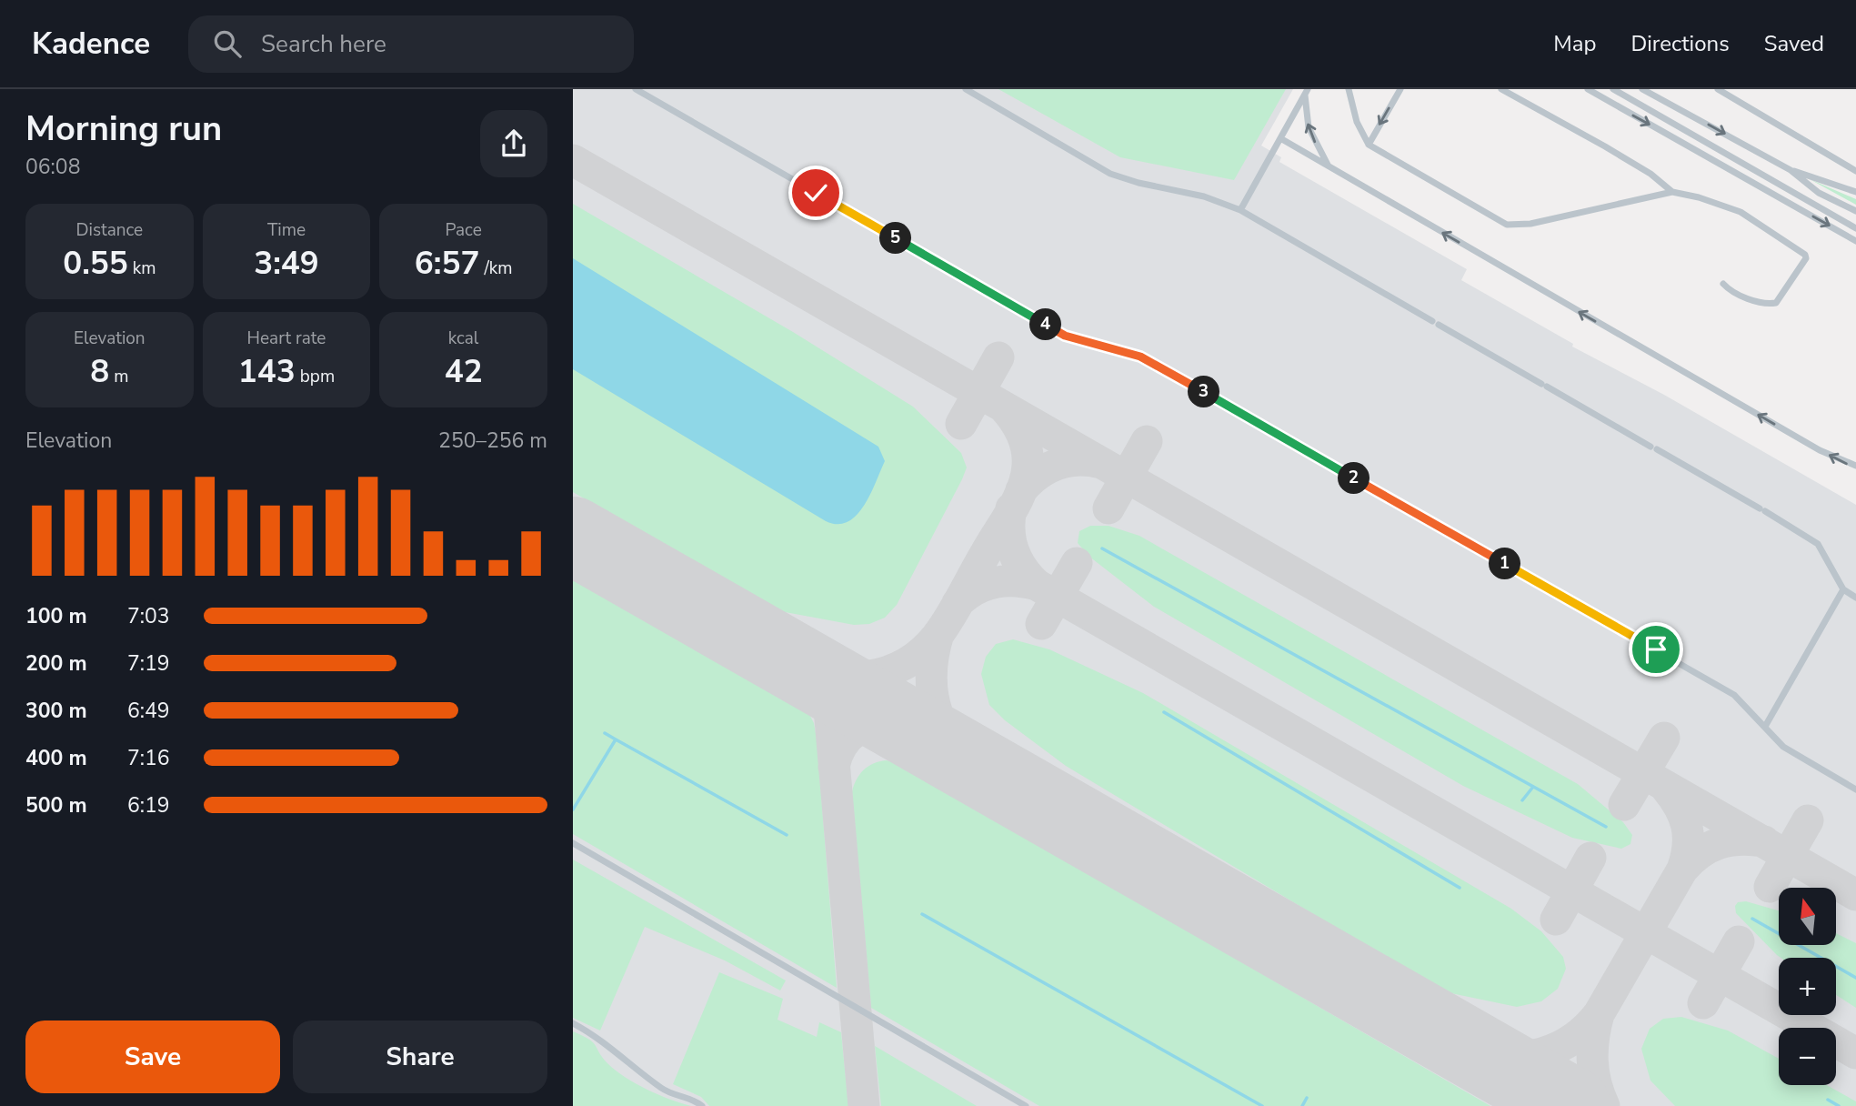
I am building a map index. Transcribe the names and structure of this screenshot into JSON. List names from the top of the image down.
{
  "north": "top",
  "page": {
    "header": "Kadence",
    "search": "Search here",
    "nav": ["Map", "Directions", "Saved"],
    "heading": ["Morning run", "06:08"],
    "stats": [
      ["Distance", "0.55 km"],
      ["Time", "3:49"],
      ["Pace", "6:57 /km"],
      ["Elevation", "8 m"],
      ["Heart rate", "143 bpm"],
      ["kcal", "42"]
    ],
    "pins": [
      "5",
      "4",
      "3",
      "2",
      "1"
    ],
    "chart": ["Elevation", "250–256 m"],
    "list": [
      {
        "name": "100 m",
        "note": "7:03"
      },
      {
        "name": "200 m",
        "note": "7:19"
      },
      {
        "name": "300 m",
        "note": "6:49"
      },
      {
        "name": "400 m",
        "note": "7:16"
      },
      {
        "name": "500 m",
        "note": "6:19"
      }
    ],
    "map_buttons": ["+", "−"],
    "buttons": ["Save", "Share"]
  }
}
